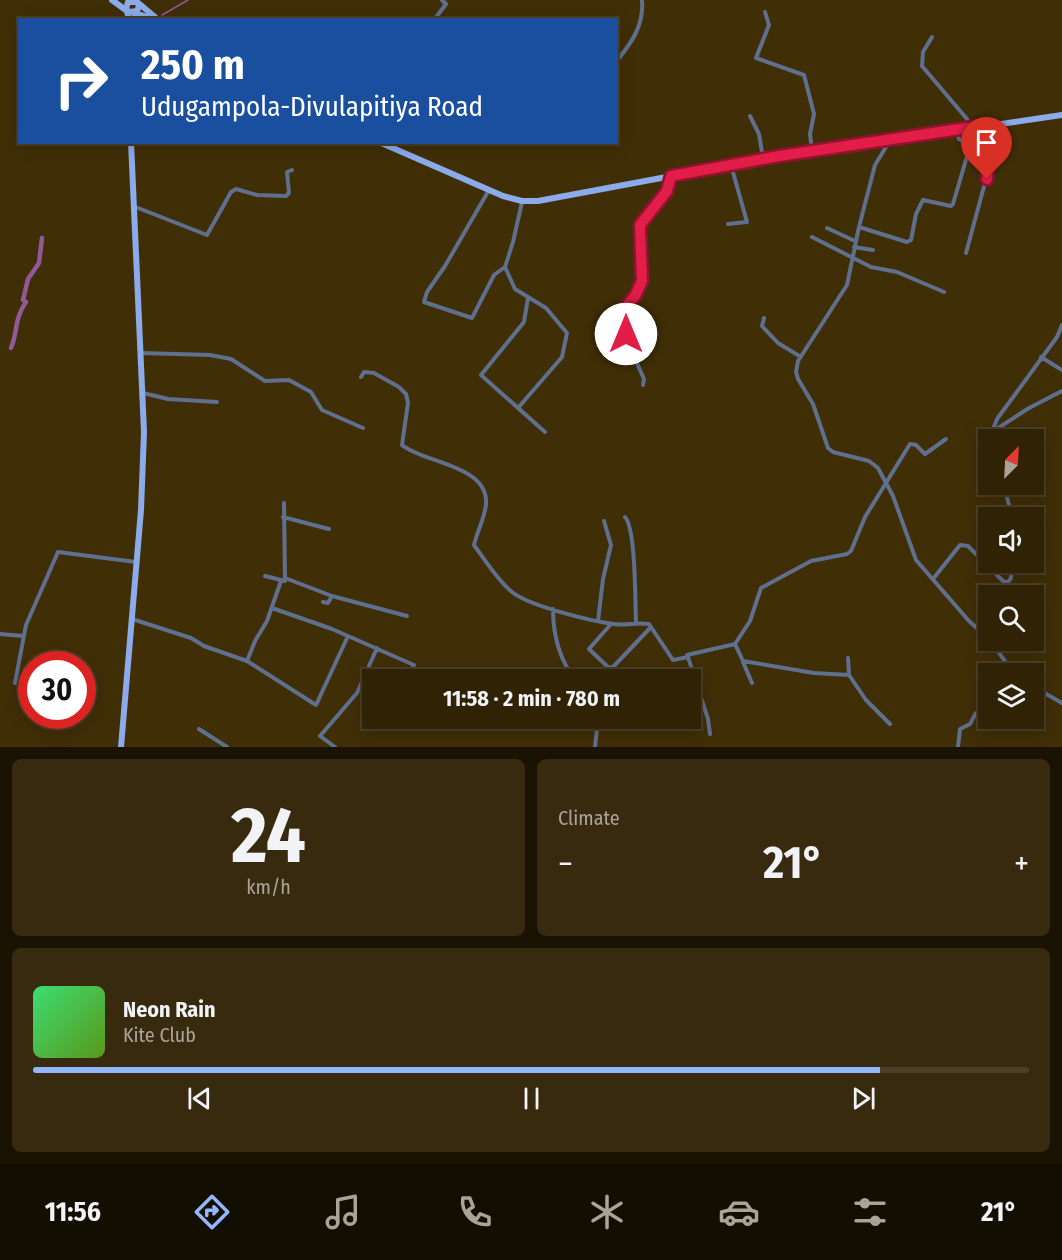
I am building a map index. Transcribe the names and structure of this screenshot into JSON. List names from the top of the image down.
{
  "north": "top right",
  "page": {
    "turn": ["250 m", "Udugampola-Divulapitiya Road"],
    "limit": "30",
    "trip": "11:58 · 2 min · 780 m",
    "tile": [
      ["24", "km/h"],
      "Climate"
    ],
    "heat": ["−", "21°", "+"],
    "song": ["Neon Rain", "Kite Club"],
    "tabs": ["11:56", "21°"]
  }
}
